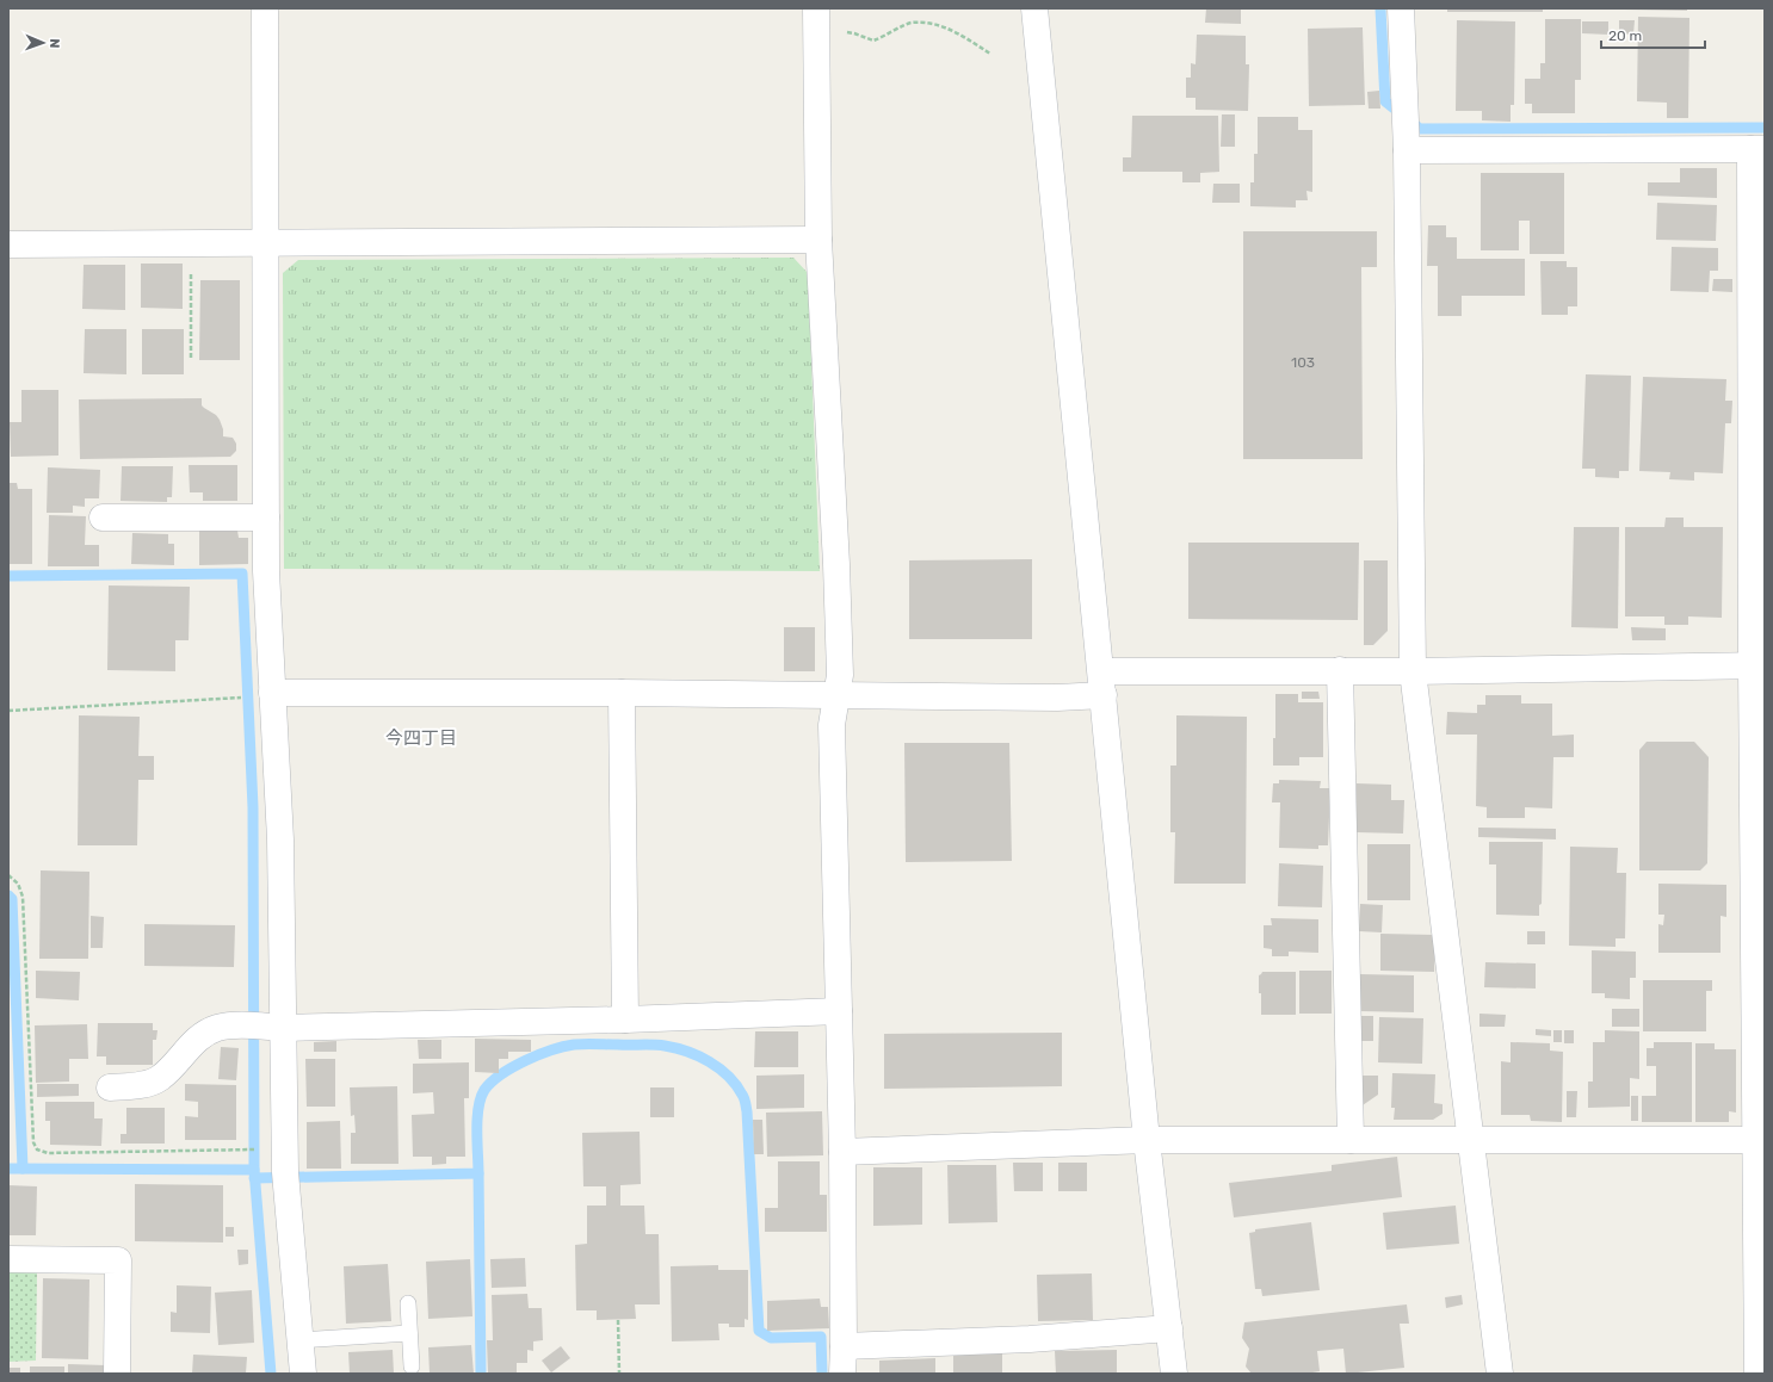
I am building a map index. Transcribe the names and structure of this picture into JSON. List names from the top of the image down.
{
  "districts": ["今四丁目"],
  "house_numbers": ["103"],
  "scale_bar": "20 m",
  "north": "right"
}
